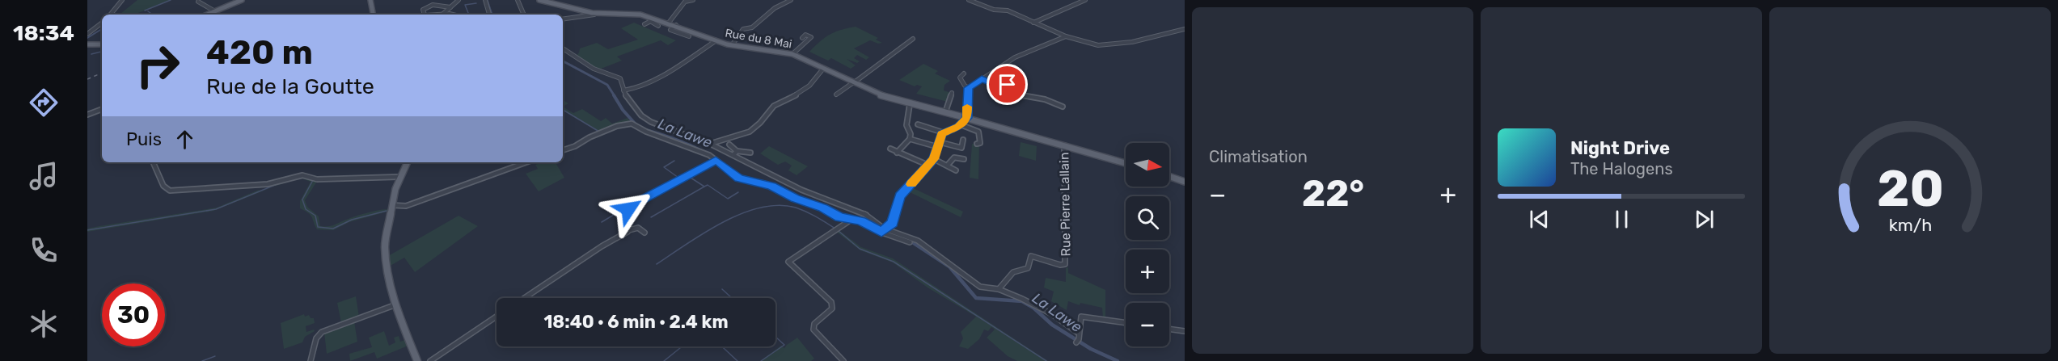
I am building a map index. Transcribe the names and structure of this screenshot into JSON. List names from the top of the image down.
{
  "streets": {
    "main road": ["Rue du 8 Mai"],
    "street": ["Rue Pierre Lallain"]
  },
  "water": ["La Lawe"],
  "north": "right",
  "page": {
    "tabs": "18:34",
    "tile": "Climatisation",
    "turn": ["420 m", "Rue de la Goutte"],
    "then": "Puis",
    "song": ["Night Drive", "The Halogens"],
    "map_buttons": ["+", "−"],
    "heat": ["−", "22°", "+"],
    "limit": "30",
    "trip": "18:40 · 6 min · 2.4 km",
    "gauge": ["20", "km/h"]
  }
}
